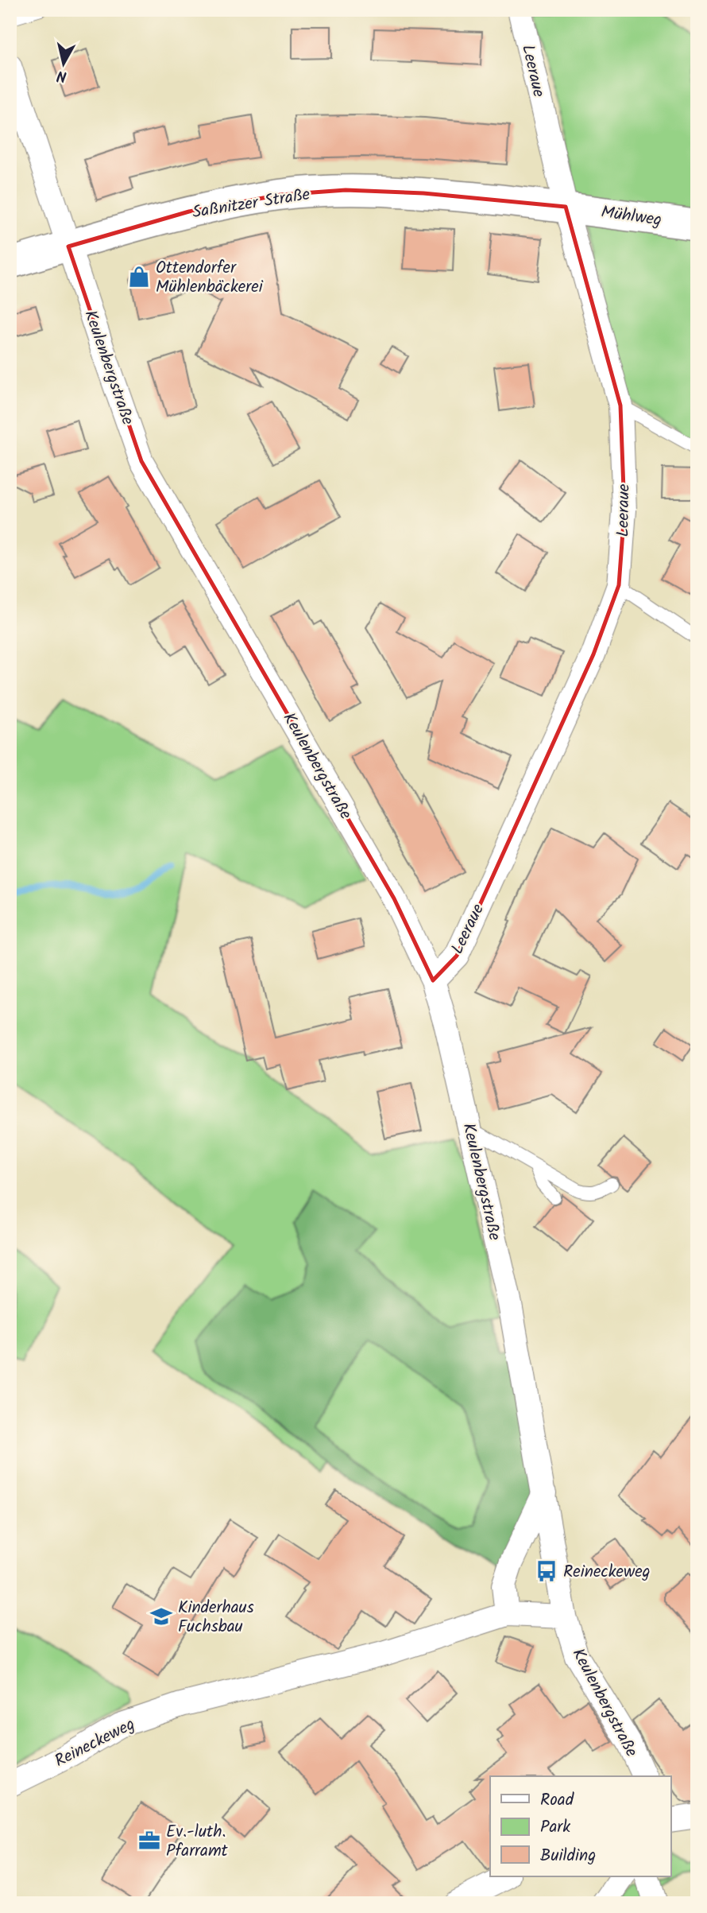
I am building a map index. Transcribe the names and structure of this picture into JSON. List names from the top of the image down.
{
  "streets": {
    "street": [
      "Leeraue",
      "Saßnitzer Straße",
      "Mühlweg",
      "Keulenbergstraße",
      "Reineckeweg"
    ]
  },
  "crossings": [
    ["Leeraue", "Saßnitzer Straße"],
    ["Leeraue", "Mühlweg"],
    ["Leeraue", "Keulenbergstraße"],
    ["Saßnitzer Straße", "Mühlweg"],
    ["Saßnitzer Straße", "Keulenbergstraße"],
    ["Keulenbergstraße", "Reineckeweg"]
  ],
  "places": {
    "shop": ["Ottendorfer Mühlenbäckerei"],
    "bus stop": ["Reineckeweg"],
    "school or university": ["Kinderhaus Fuchsbau"],
    "office": ["Ev.-luth. Pfarramt"]
  },
  "legend": ["Road", "Park", "Building"],
  "north": "bottom"
}
